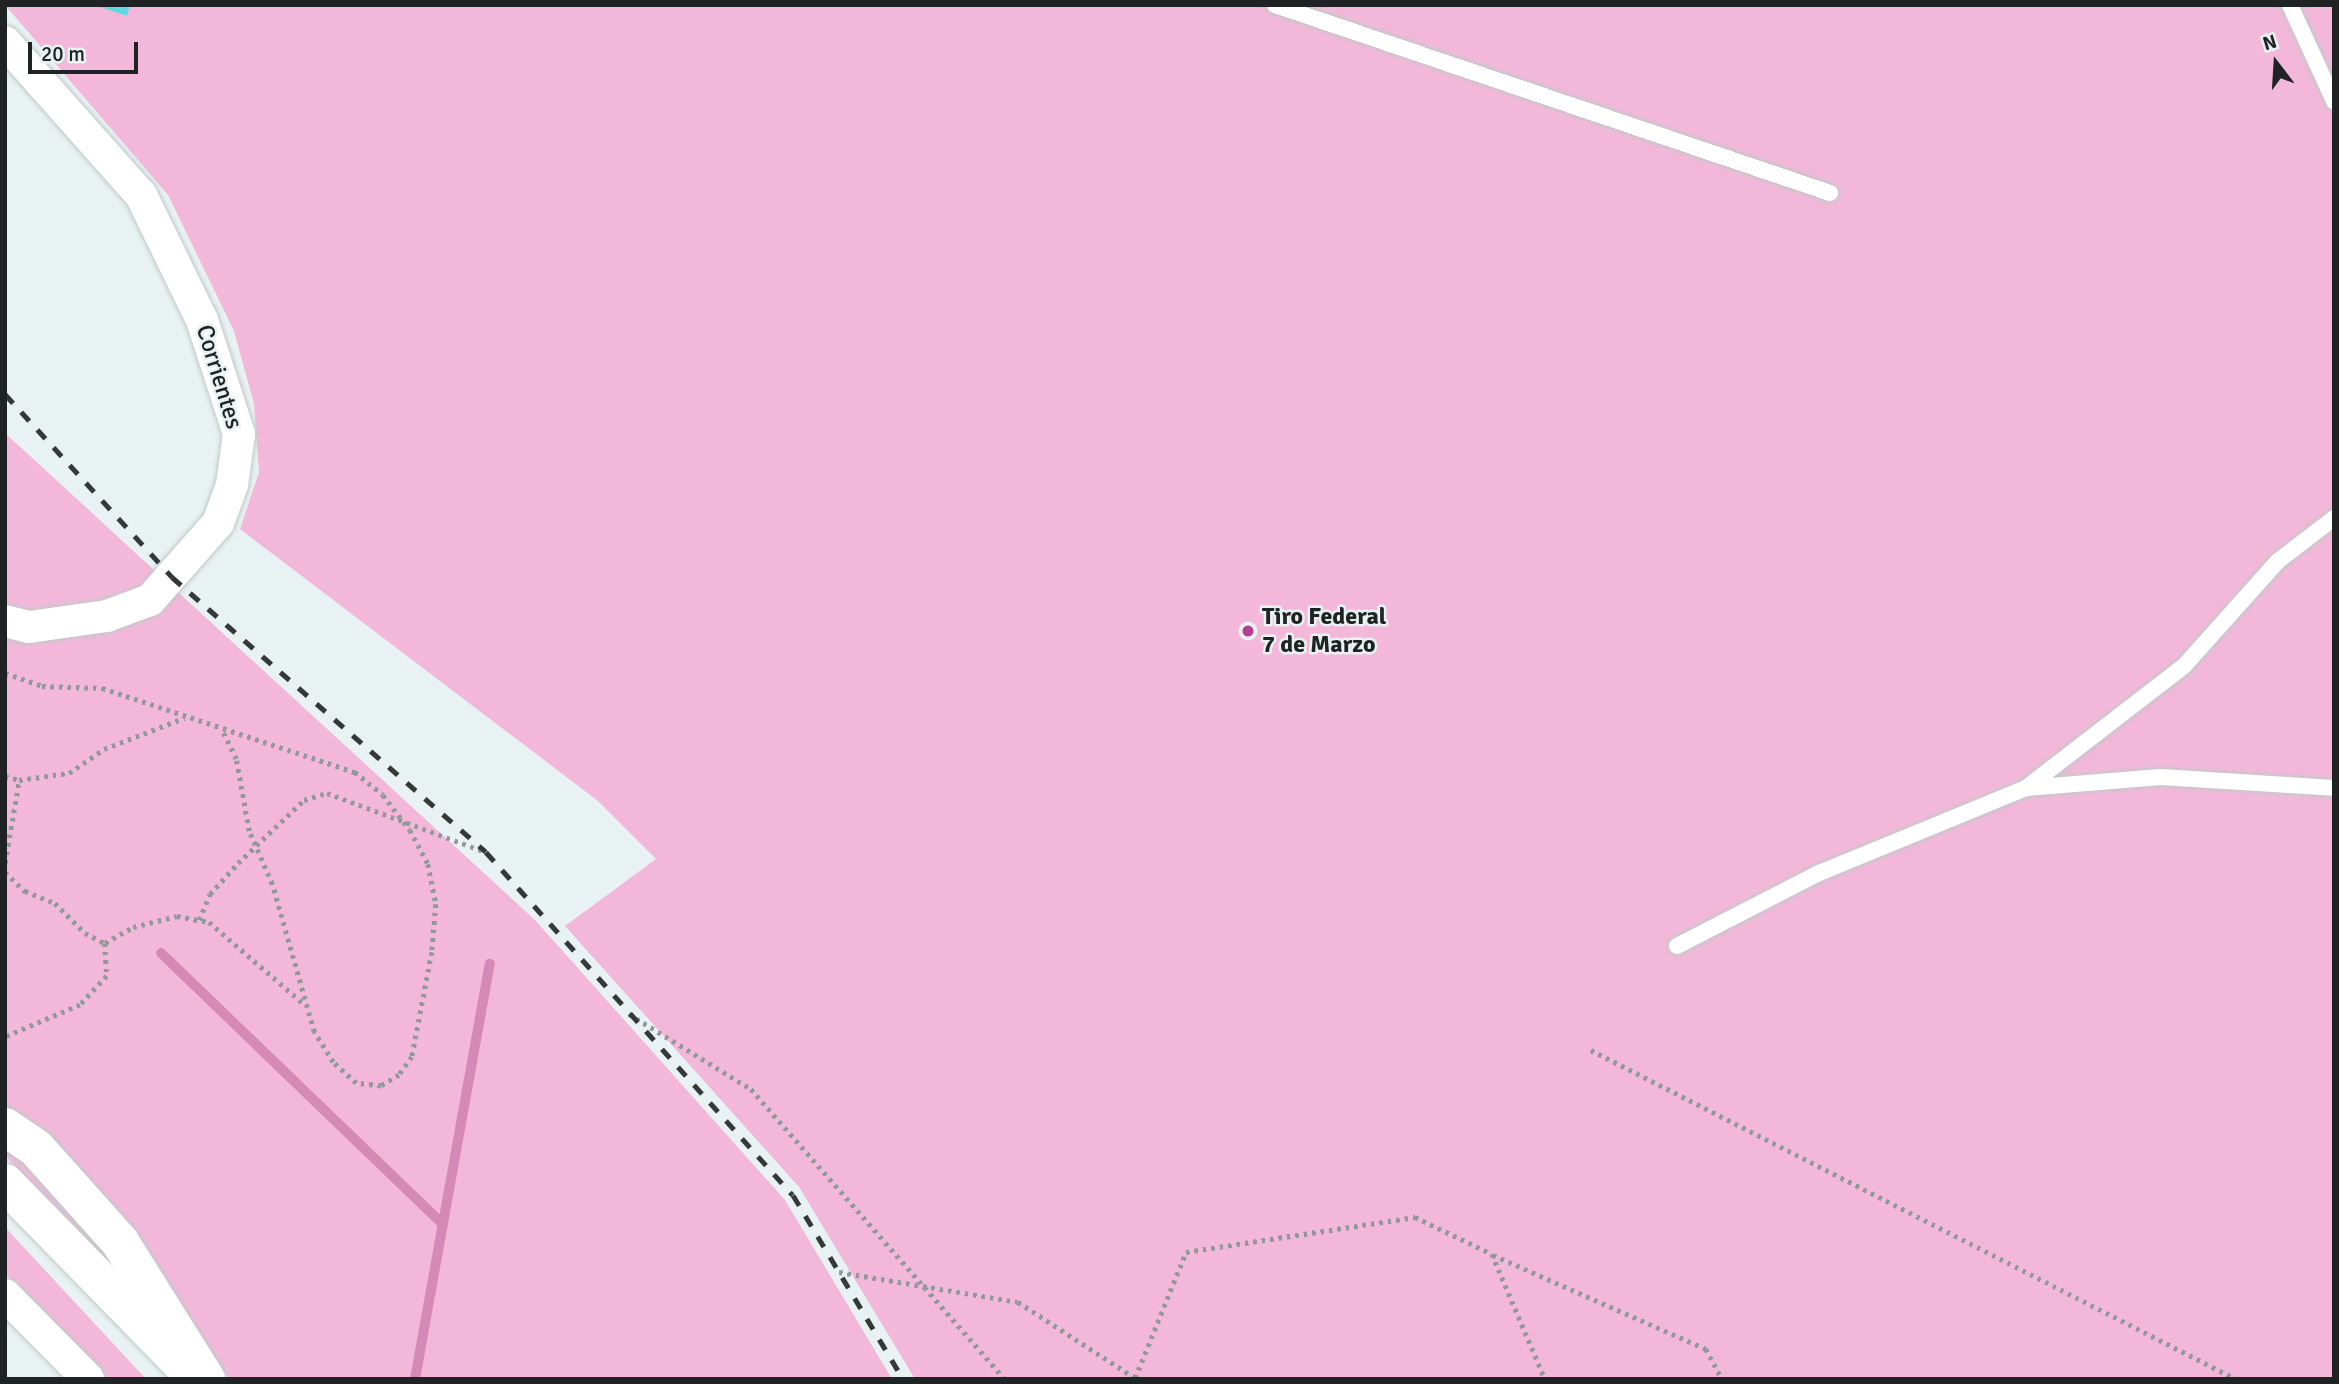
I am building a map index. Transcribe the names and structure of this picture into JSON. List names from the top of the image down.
{
  "streets": {
    "street": ["Corrientes"]
  },
  "places": ["Tiro Federal 7 de Marzo"],
  "scale_bar": "20 m",
  "north": "top"
}
